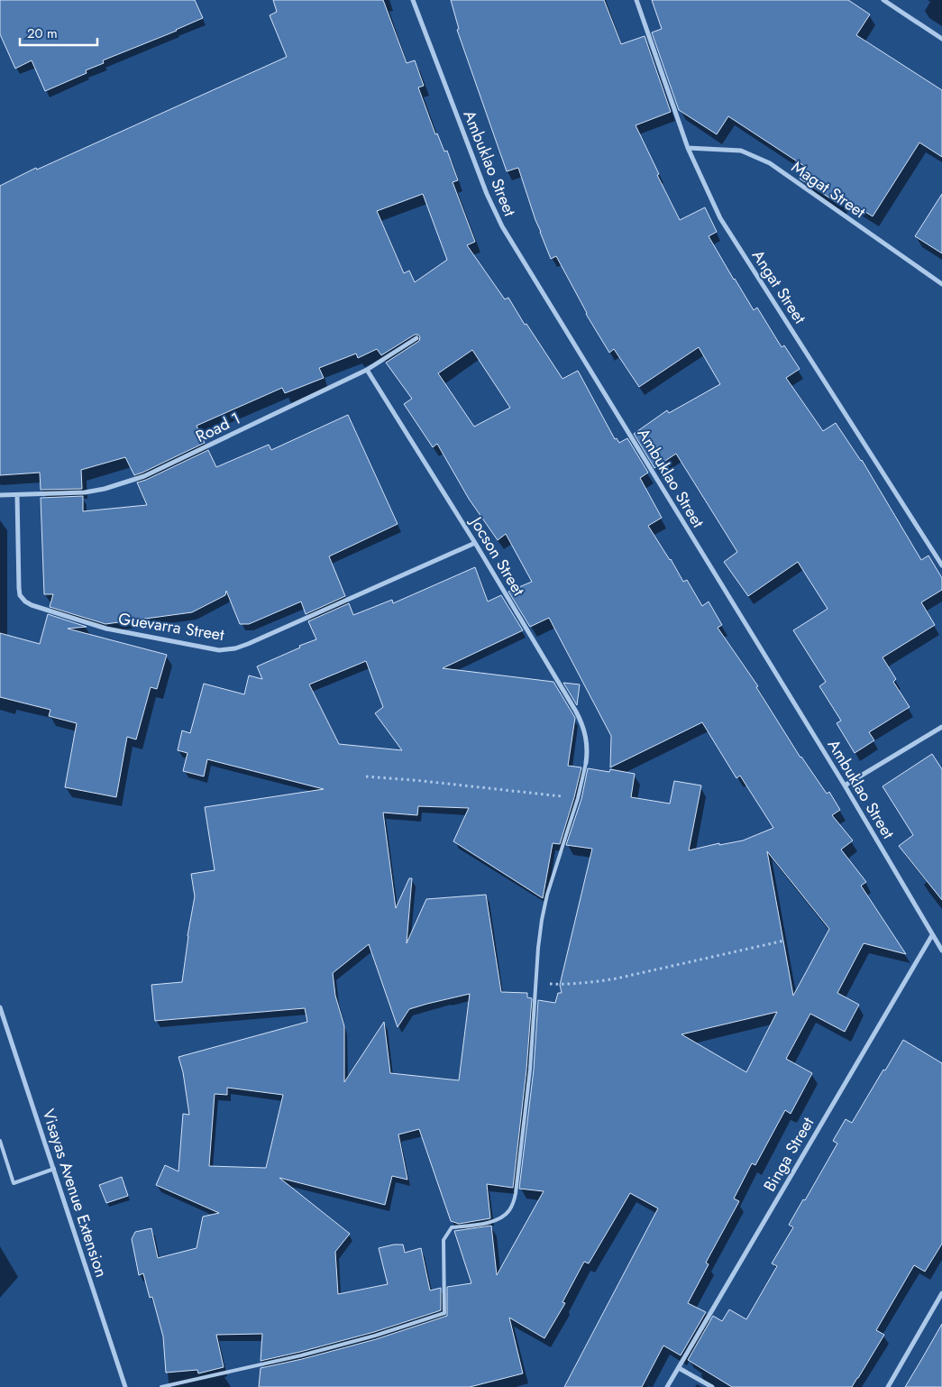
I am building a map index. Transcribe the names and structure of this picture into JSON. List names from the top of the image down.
{
  "streets": {
    "street": [
      "Ambuklao Street",
      "Magat Street",
      "Angat Street",
      "Road 1",
      "Jocson Street",
      "Guevarra Street",
      "Binga Street",
      "Visayas Avenue Extension"
    ]
  },
  "crossings": [
    ["Ambuklao Street", "Binga Street"],
    ["Magat Street", "Angat Street"],
    ["Road 1", "Jocson Street"],
    ["Road 1", "Guevarra Street"],
    ["Jocson Street", "Guevarra Street"]
  ],
  "scale_bar": "20 m"
}
